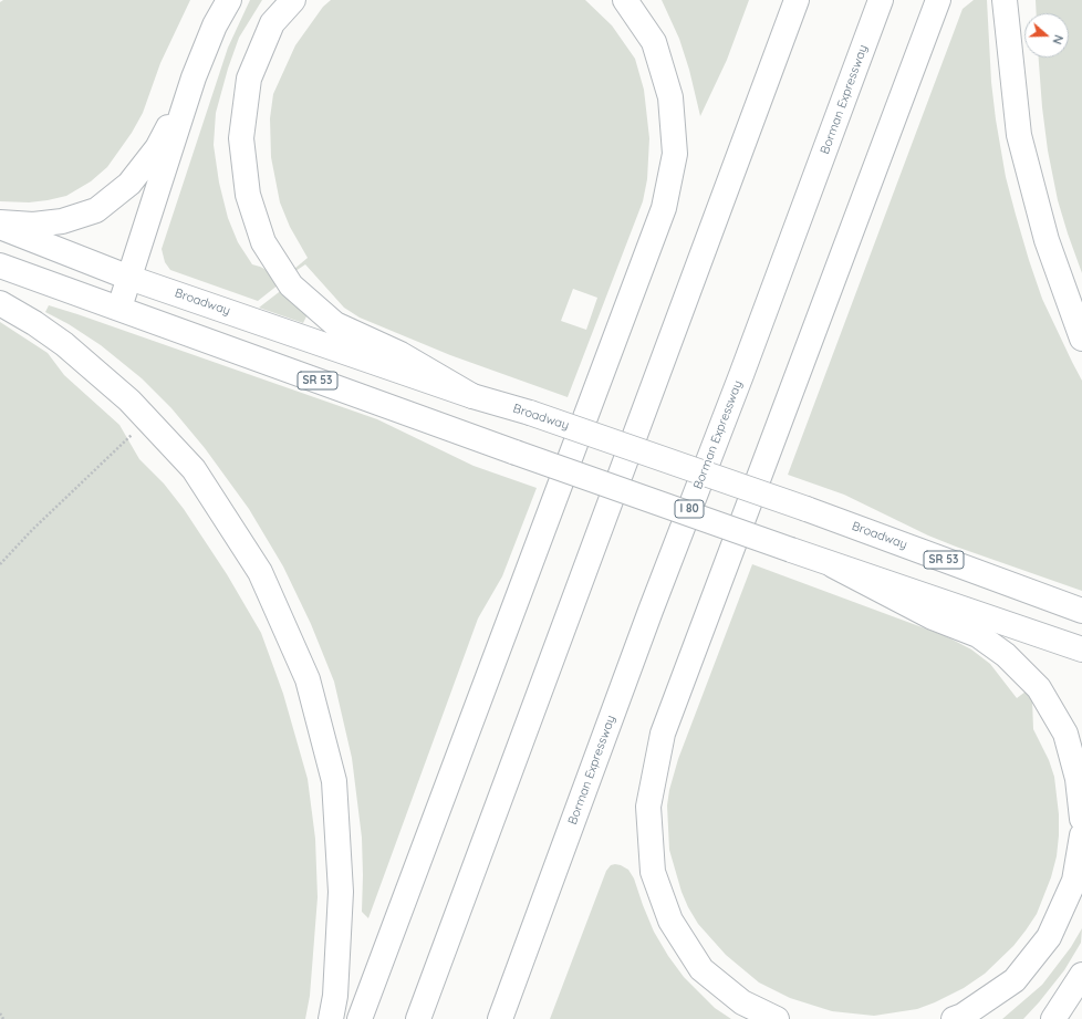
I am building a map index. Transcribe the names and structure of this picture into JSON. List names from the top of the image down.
{
  "streets": {
    "main road": [
      "Borman Expressway",
      "Broadway",
      "SR 53",
      "I 80"
    ]
  },
  "north": "right"
}
